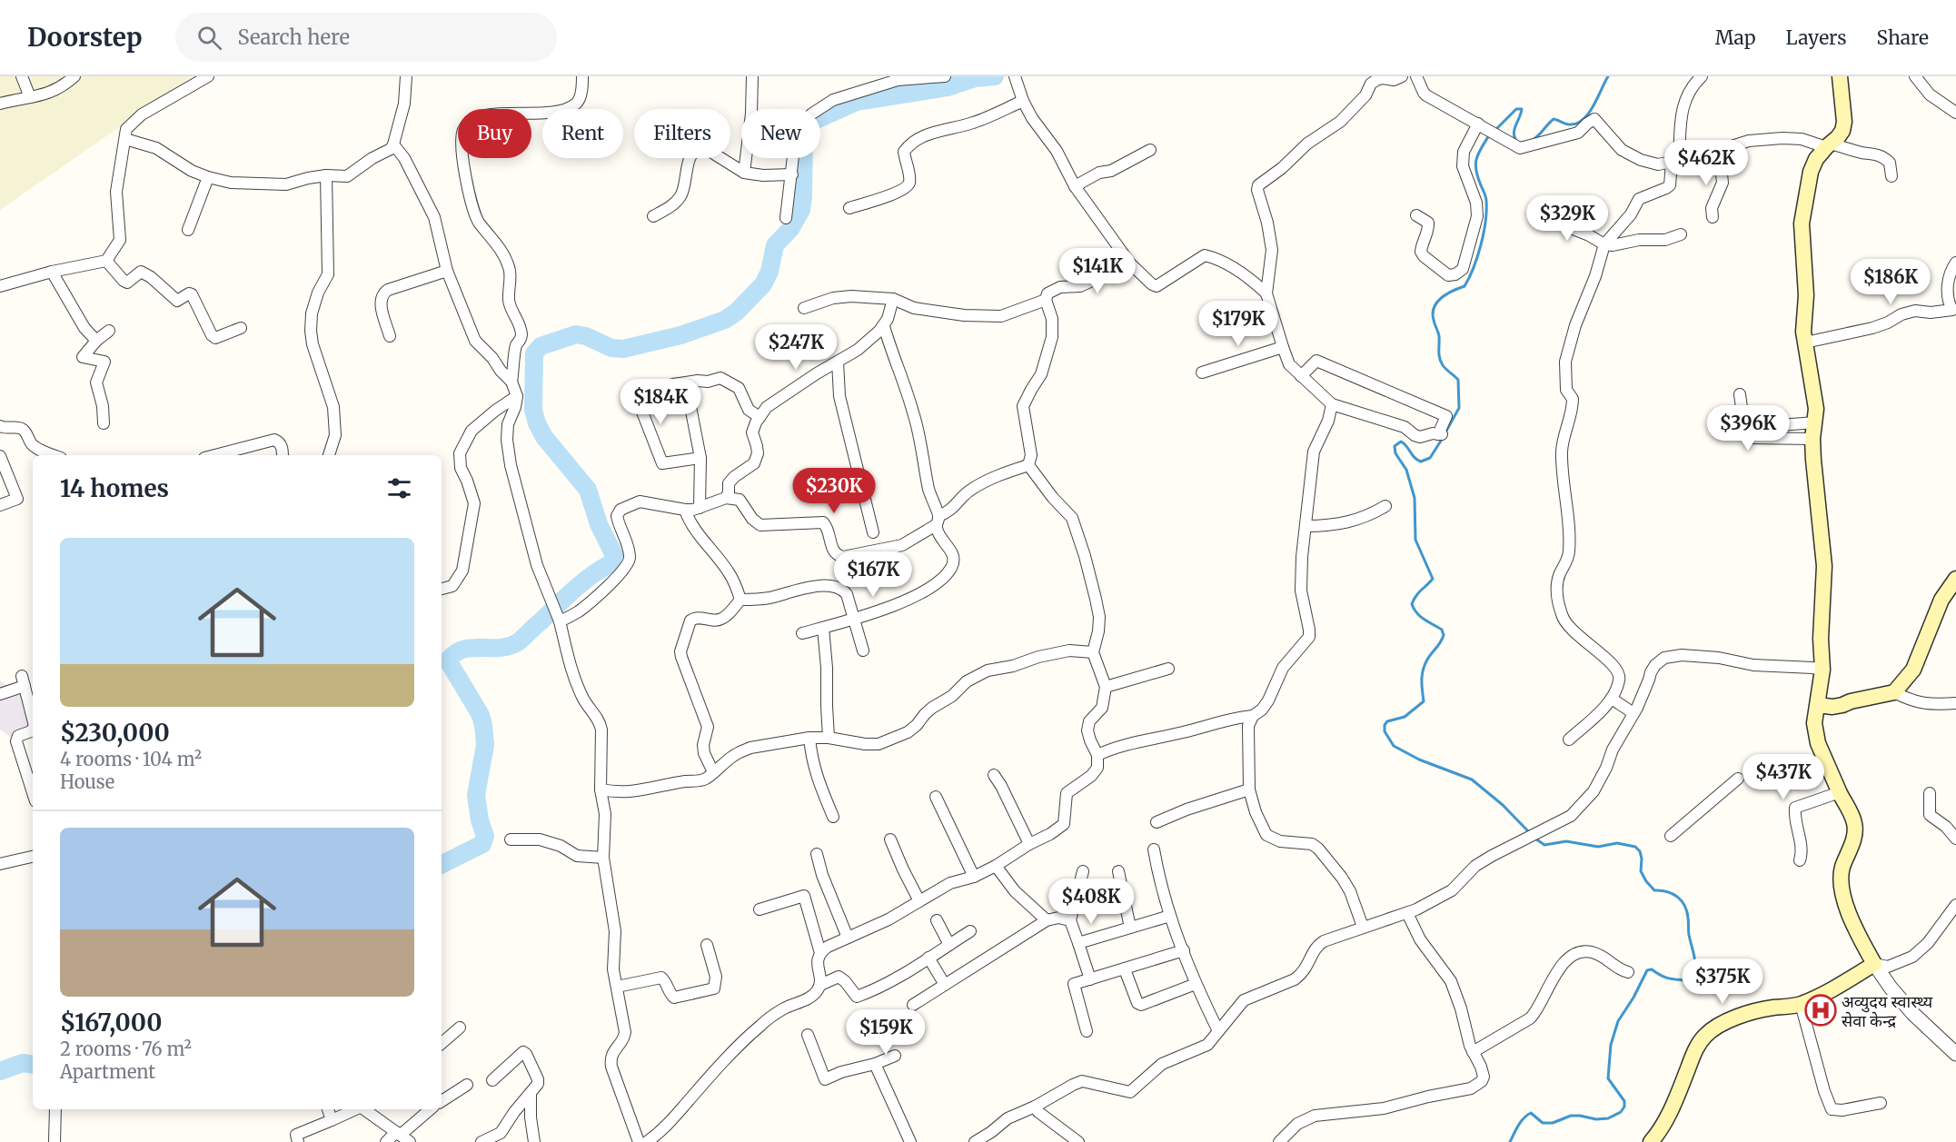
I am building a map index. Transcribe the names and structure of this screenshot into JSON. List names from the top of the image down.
{
  "places": {
    "hospital": ["अव्युदय स्वास्थ्य सेवा केन्द्र"]
  },
  "page": {
    "header": "Doorstep",
    "search": "Search here",
    "nav": ["Map", "Layers", "Share"],
    "chip": [
      "Buy",
      "Rent",
      "Filters",
      "New"
    ],
    "price": [
      "$462K",
      "$329K",
      "$141K",
      "$186K",
      "$179K",
      "$247K",
      "$184K",
      "$396K",
      "$230K",
      "$167K",
      "$437K",
      "$408K",
      "$375K",
      "$159K"
    ],
    "heading": "14 homes",
    "list": [
      {
        "name": "$230,000",
        "note": "4 rooms · 104 m² · House"
      },
      {
        "name": "$167,000",
        "note": "2 rooms · 76 m² · Apartment"
      }
    ]
  }
}
